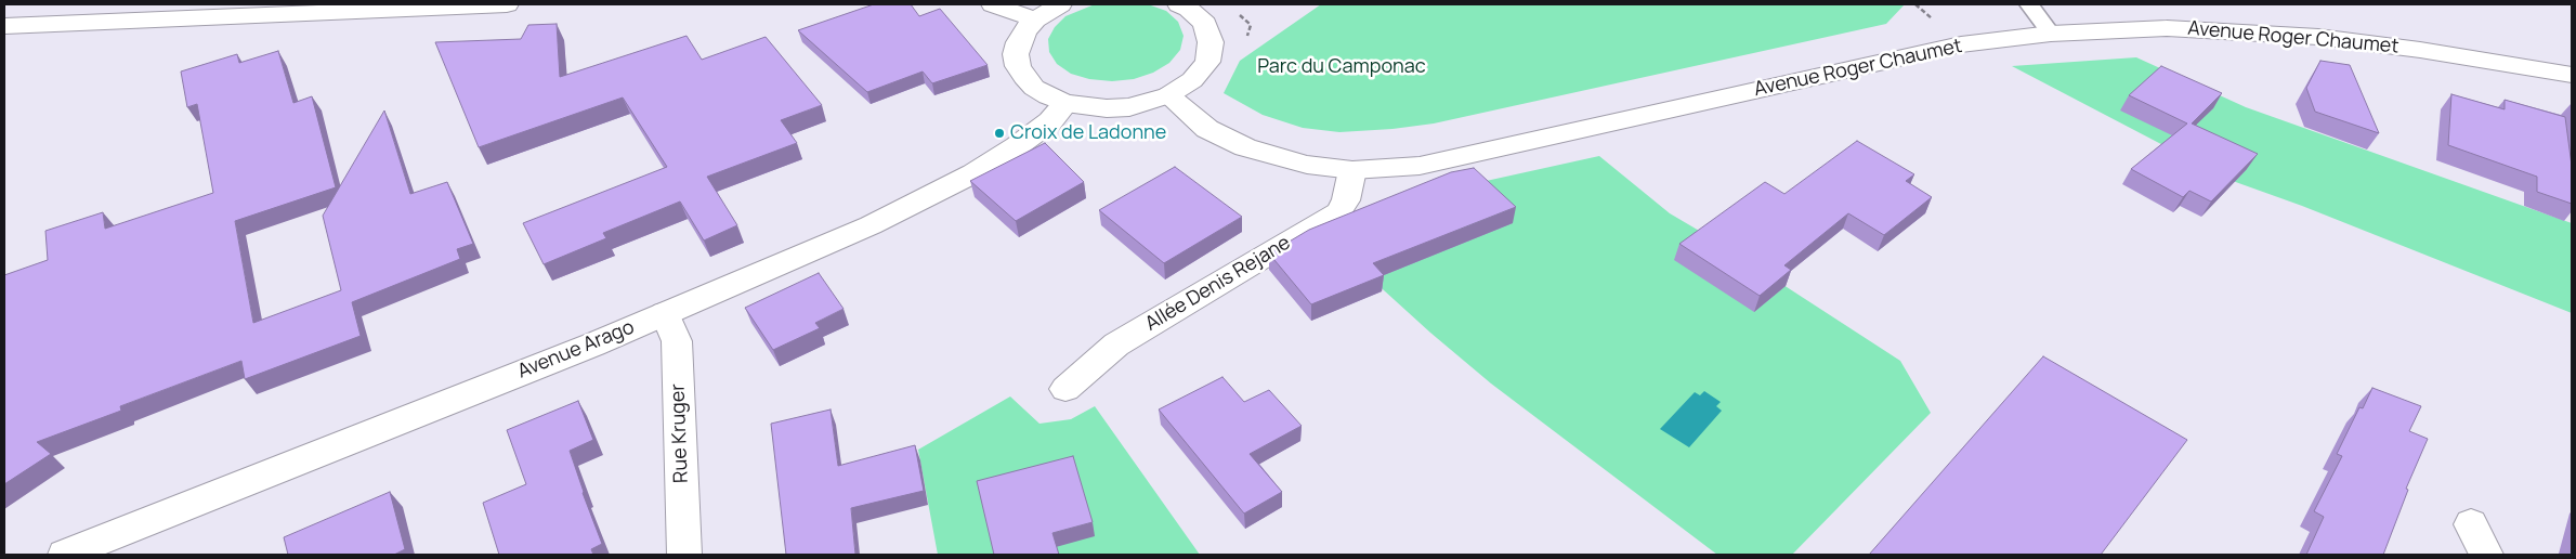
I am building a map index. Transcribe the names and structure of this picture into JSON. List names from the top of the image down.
{
  "streets": {
    "street": [
      "Avenue Roger Chaumet",
      "Allée Denis Rejane",
      "Avenue Arago",
      "Rue Kruger"
    ]
  },
  "crossings": [
    ["Avenue Roger Chaumet", "Allée Denis Rejane"],
    ["Avenue Arago", "Rue Kruger"]
  ],
  "parks": ["Parc du Camponac"],
  "places": ["Croix de Ladonne"]
}
